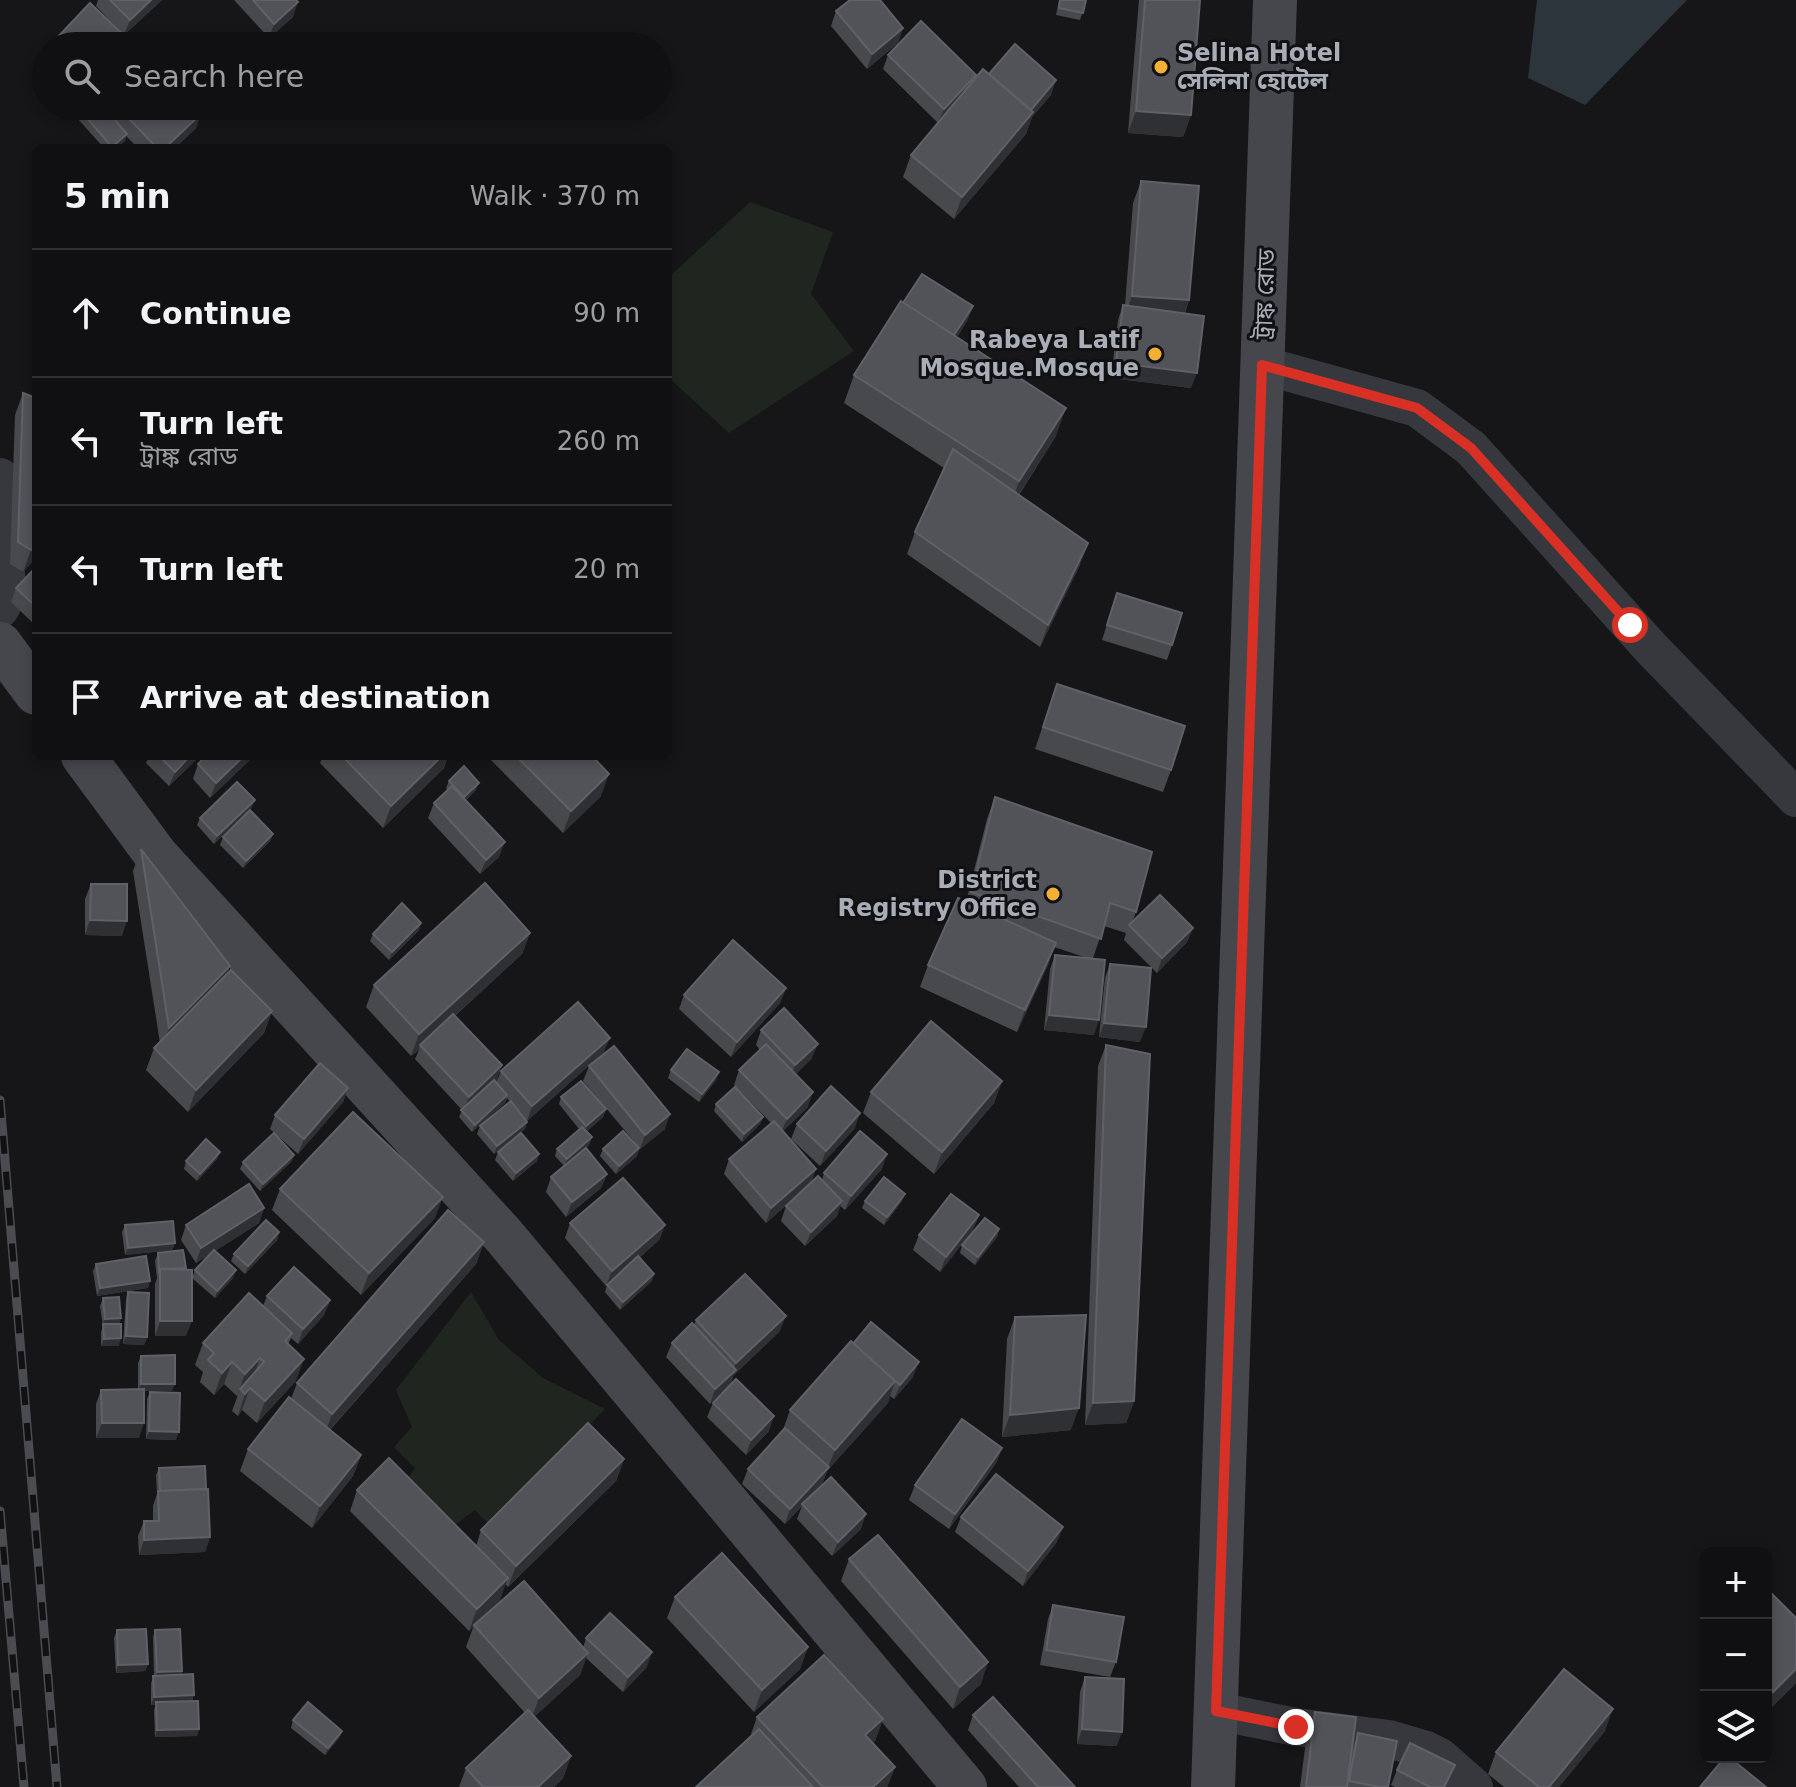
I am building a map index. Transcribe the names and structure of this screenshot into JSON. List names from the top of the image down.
{
  "streets": {
    "main road": ["ট্রাঙ্ক রোড"]
  },
  "places": ["Selina Hotel সেলিনা হোটেল", "Rabeya Latif Mosque.Mosque", "District Registry Office"],
  "page": {
    "search": "Search here",
    "heading": ["5 min", "Walk · 370 m"],
    "list": [
      ["Continue", "90 m"],
      ["Turn left", "ট্রাঙ্ক রোড", "260 m"],
      ["Turn left", "20 m"],
      "Arrive at destination"
    ],
    "map_buttons": ["+", "−"]
  }
}
